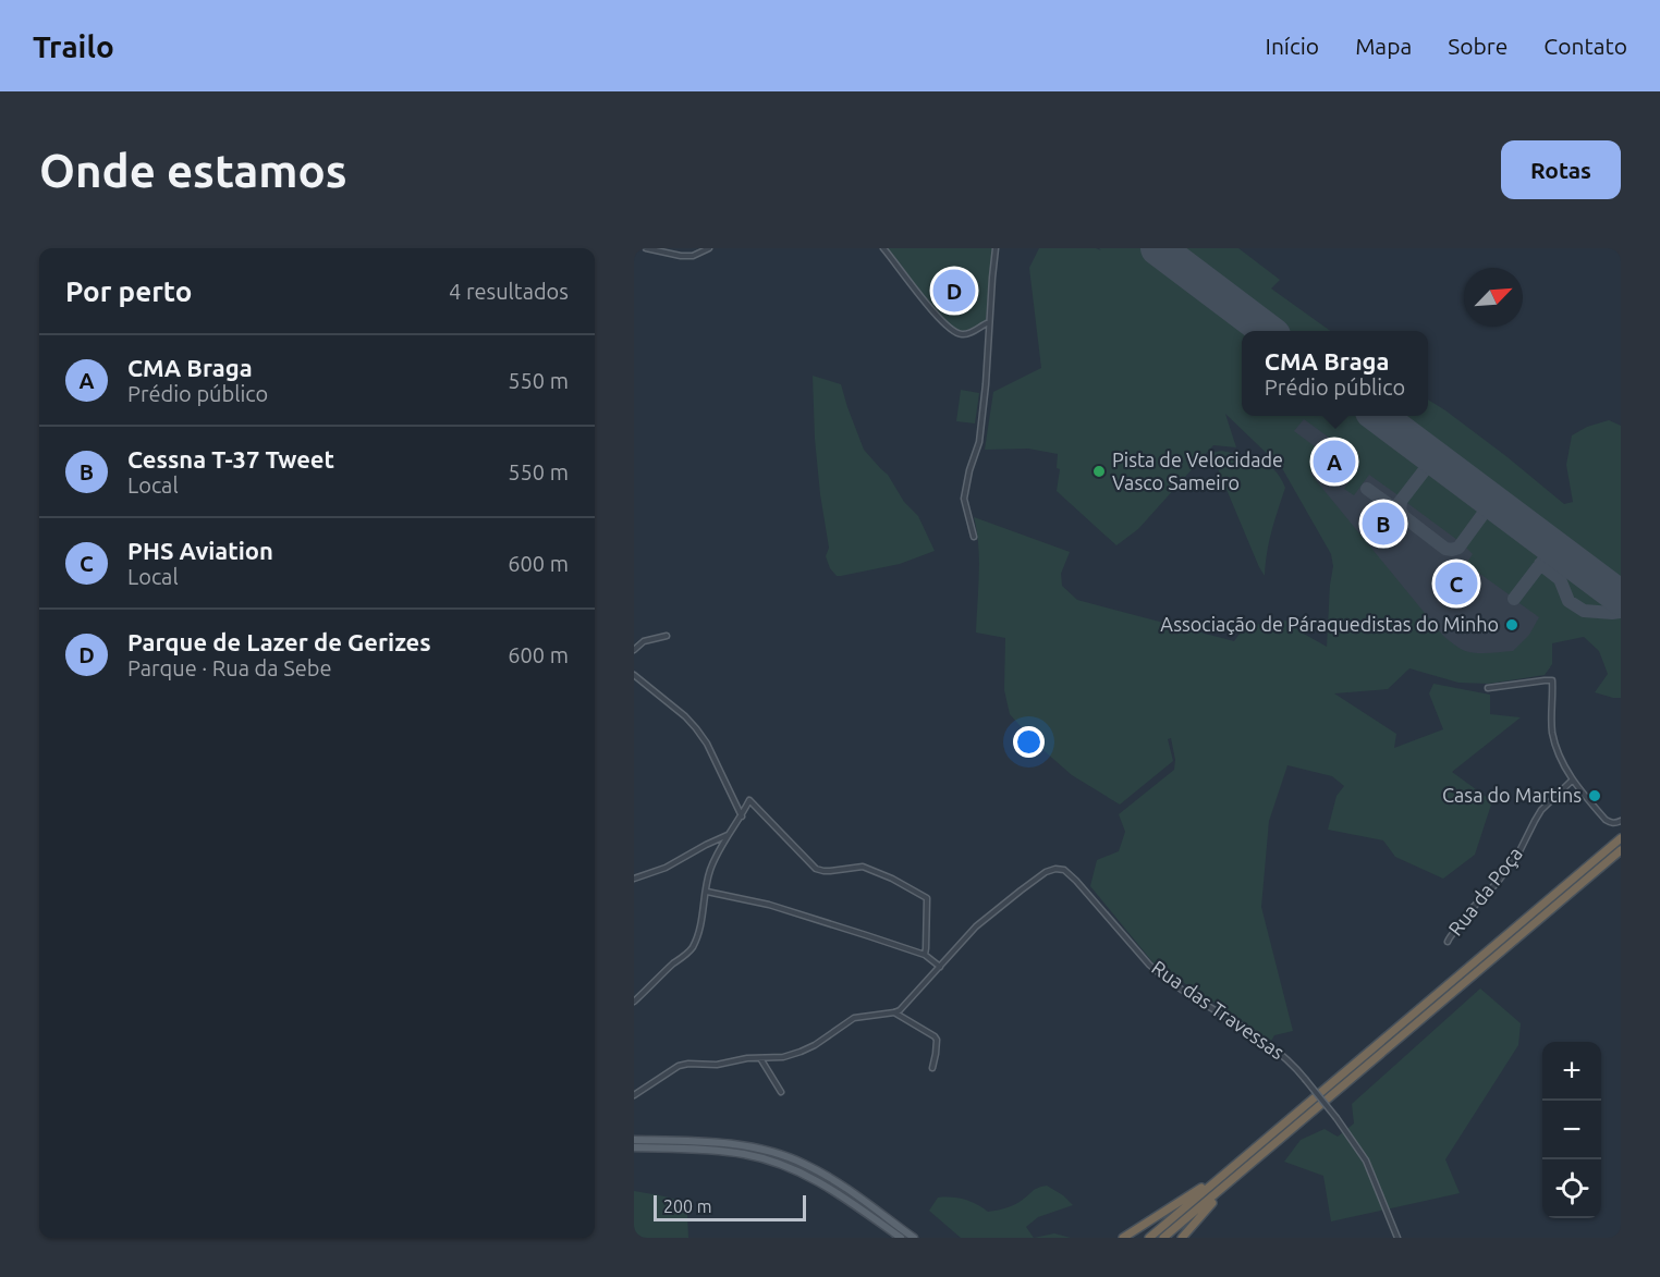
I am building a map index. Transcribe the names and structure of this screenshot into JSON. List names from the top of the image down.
{
  "streets": {
    "street": ["Rua da Poça", "Rua das Travessas"]
  },
  "places": ["Pista de Velocidade Vasco Sameiro", "Associação de Páraquedistas do Minho", "Casa do Martins"],
  "scale_bar": "200 m",
  "north": "top right",
  "page": {
    "header": "Trailo",
    "nav": [
      "Início",
      "Mapa",
      "Sobre",
      "Contato"
    ],
    "buttons": "Rotas",
    "title": "Onde estamos",
    "heading": ["Por perto", "4 resultados"],
    "pins": [
      "D",
      "A",
      "B",
      "C"
    ],
    "popup": ["CMA Braga", "Prédio público"],
    "list": [
      {
        "mark": "A",
        "name": "CMA Braga",
        "note": "Prédio público",
        "value": "550 m"
      },
      {
        "mark": "B",
        "name": "Cessna T-37 Tweet",
        "note": "Local",
        "value": "550 m"
      },
      {
        "mark": "C",
        "name": "PHS Aviation",
        "note": "Local",
        "value": "600 m"
      },
      {
        "mark": "D",
        "name": "Parque de Lazer de Gerizes",
        "note": "Parque · Rua da Sebe",
        "value": "600 m"
      }
    ],
    "map_buttons": ["+", "−"],
    "scale": "200 m"
  }
}
